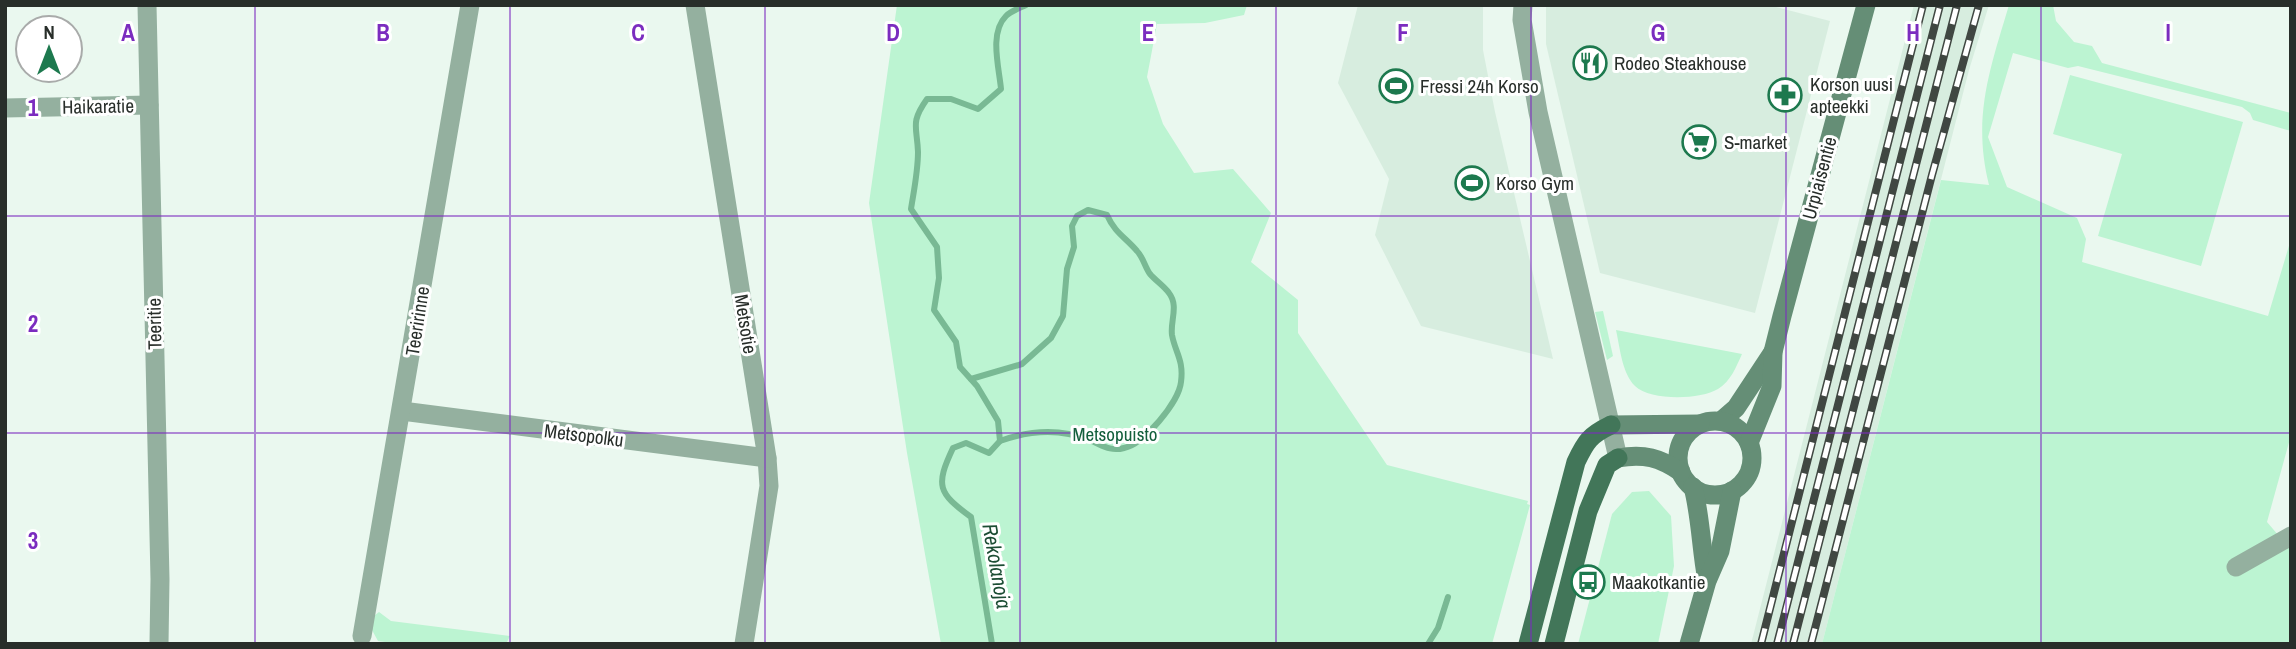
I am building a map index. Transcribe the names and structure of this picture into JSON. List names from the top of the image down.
{
  "streets": {
    "main road": ["Urpiaisentie"],
    "street": [
      "Haikaratie",
      "Teeririnne",
      "Teeritie",
      "Metsotie",
      "Metsopolku"
    ]
  },
  "crossings": [
    ["Haikaratie", "Teeritie"],
    ["Teeririnne", "Metsopolku"],
    ["Metsotie", "Metsopolku"]
  ],
  "water": ["Rekolanoja"],
  "parks": ["Metsopuisto"],
  "places": {
    "restaurant": ["Rodeo Steakhouse"],
    "sports": ["Fressi 24h Korso", "Korso Gym"],
    "pharmacy": ["Korson uusi apteekki"],
    "supermarket": ["S-market"],
    "bus stop": ["Maakotkantie"]
  },
  "north": "top",
  "grid": {
    "columns": [
      "A",
      "B",
      "C",
      "D",
      "E",
      "F",
      "G",
      "H",
      "I"
    ],
    "rows": ["1", "2", "3"]
  }
}
